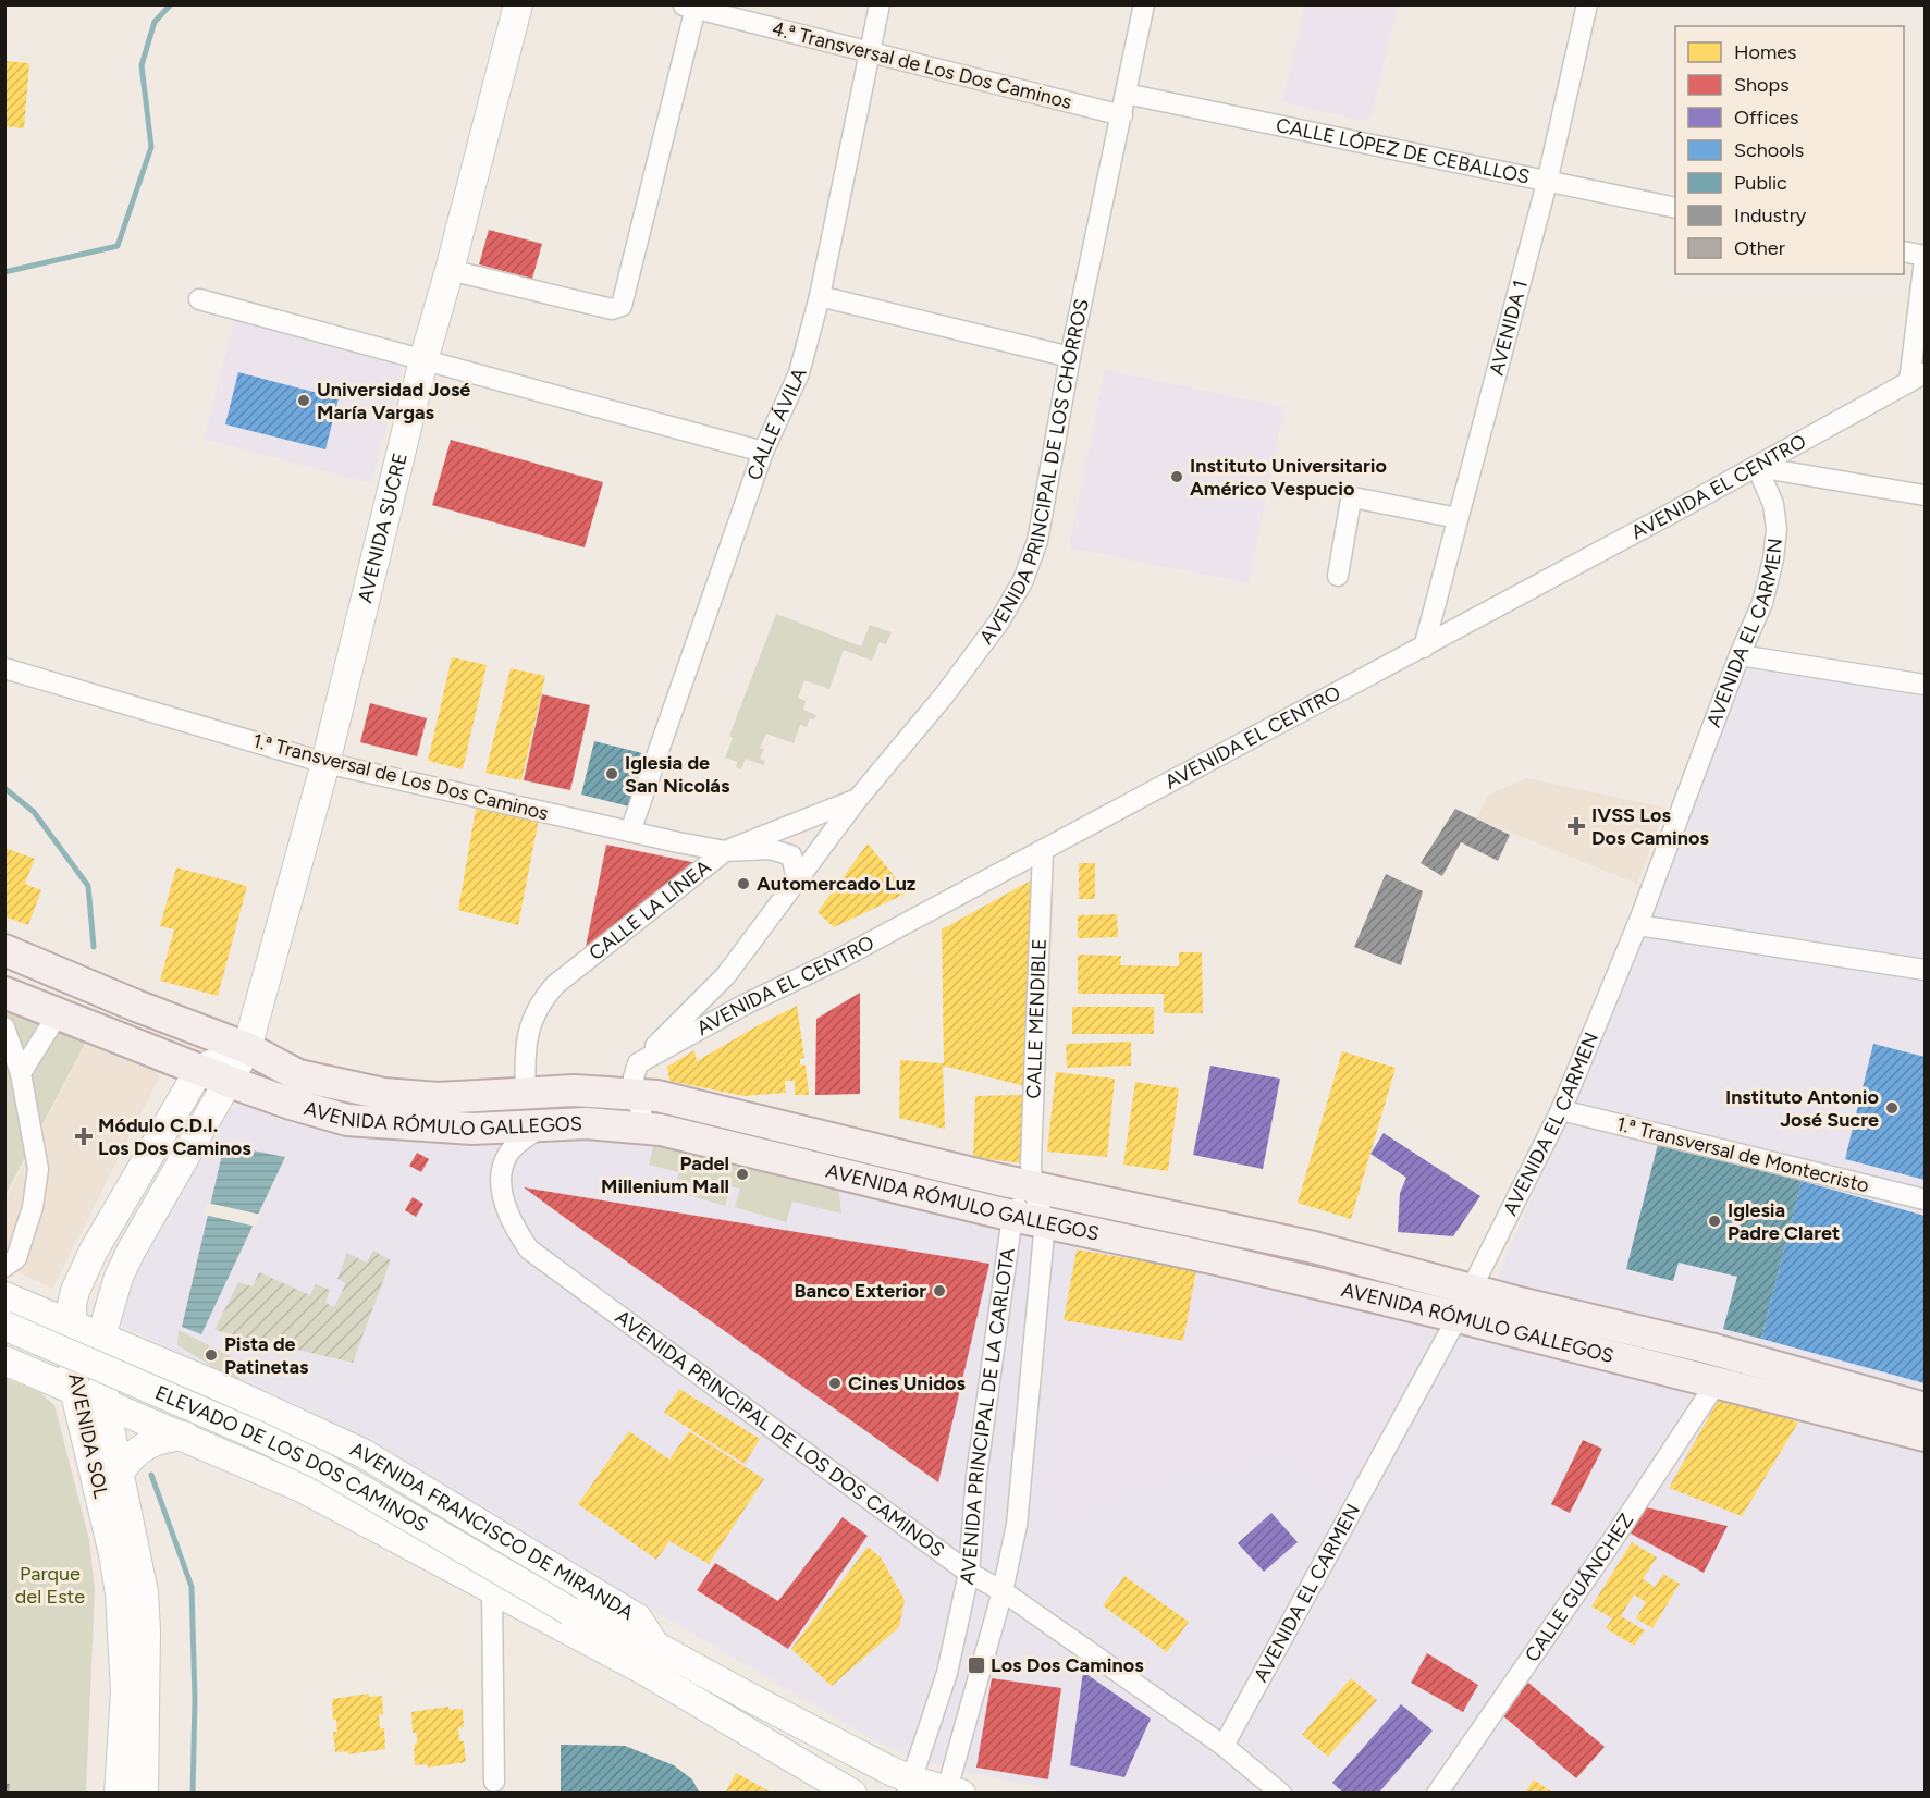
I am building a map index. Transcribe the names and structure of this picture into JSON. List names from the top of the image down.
{
  "streets": {
    "main road": [
      "AVENIDA SUCRE",
      "AVENIDA RÓMULO GALLEGOS",
      "AVENIDA SOL",
      "ELEVADO DE LOS DOS CAMINOS",
      "AVENIDA FRANCISCO DE MIRANDA"
    ],
    "street": [
      "4.ª Transversal de Los Dos Caminos",
      "CALLE LÓPEZ DE CEBALLOS",
      "AVENIDA 1",
      "CALLE ÁVILA",
      "AVENIDA PRINCIPAL DE LOS CHORROS",
      "AVENIDA EL CENTRO",
      "AVENIDA EL CARMEN",
      "1.ª Transversal de Los Dos Caminos",
      "CALLE LA LÍNEA",
      "CALLE MENDIBLE",
      "1.ª Transversal de Montecristo",
      "AVENIDA PRINCIPAL DE LA CARLOTA",
      "AVENIDA PRINCIPAL DE LOS DOS CAMINOS",
      "CALLE GUÁNCHEZ"
    ]
  },
  "crossings": [
    ["4.ª Transversal de Los Dos Caminos", "CALLE ÁVILA"],
    ["4.ª Transversal de Los Dos Caminos", "AVENIDA PRINCIPAL DE LOS CHORROS"],
    ["CALLE LÓPEZ DE CEBALLOS", "AVENIDA 1"],
    ["CALLE LÓPEZ DE CEBALLOS", "AVENIDA PRINCIPAL DE LOS CHORROS"],
    ["AVENIDA 1", "AVENIDA EL CENTRO"],
    ["CALLE ÁVILA", "1.ª Transversal de Los Dos Caminos"],
    ["AVENIDA PRINCIPAL DE LOS CHORROS", "AVENIDA EL CENTRO"],
    ["AVENIDA PRINCIPAL DE LOS CHORROS", "CALLE LA LÍNEA"],
    ["AVENIDA PRINCIPAL DE LOS CHORROS", "AVENIDA RÓMULO GALLEGOS"],
    ["AVENIDA EL CENTRO", "AVENIDA EL CARMEN"],
    ["AVENIDA EL CENTRO", "CALLE MENDIBLE"],
    ["AVENIDA EL CENTRO", "AVENIDA RÓMULO GALLEGOS"],
    ["AVENIDA SUCRE", "1.ª Transversal de Los Dos Caminos"],
    ["AVENIDA SUCRE", "AVENIDA RÓMULO GALLEGOS"],
    ["AVENIDA SUCRE", "AVENIDA SOL"],
    ["AVENIDA EL CARMEN", "AVENIDA RÓMULO GALLEGOS"],
    ["AVENIDA EL CARMEN", "1.ª Transversal de Montecristo"],
    ["AVENIDA EL CARMEN", "AVENIDA PRINCIPAL DE LOS DOS CAMINOS"],
    ["1.ª Transversal de Los Dos Caminos", "CALLE LA LÍNEA"],
    ["CALLE LA LÍNEA", "AVENIDA RÓMULO GALLEGOS"],
    ["CALLE MENDIBLE", "AVENIDA RÓMULO GALLEGOS"],
    ["CALLE MENDIBLE", "AVENIDA PRINCIPAL DE LA CARLOTA"],
    ["AVENIDA RÓMULO GALLEGOS", "AVENIDA PRINCIPAL DE LA CARLOTA"],
    ["AVENIDA RÓMULO GALLEGOS", "AVENIDA PRINCIPAL DE LOS DOS CAMINOS"],
    ["AVENIDA RÓMULO GALLEGOS", "AVENIDA SOL"],
    ["AVENIDA RÓMULO GALLEGOS", "CALLE GUÁNCHEZ"],
    ["AVENIDA PRINCIPAL DE LA CARLOTA", "AVENIDA PRINCIPAL DE LOS DOS CAMINOS"],
    ["AVENIDA PRINCIPAL DE LA CARLOTA", "AVENIDA FRANCISCO DE MIRANDA"],
    ["AVENIDA SOL", "AVENIDA FRANCISCO DE MIRANDA"],
    ["ELEVADO DE LOS DOS CAMINOS", "AVENIDA FRANCISCO DE MIRANDA"]
  ],
  "parks": ["Parque del Este"],
  "places": {
    "other": [
      "Universidad José María Vargas",
      "Instituto Universitario Américo Vespucio",
      "Iglesia de San Nicolás",
      "Automercado Luz",
      "Instituto Antonio José Sucre",
      "Padel Millenium Mall",
      "Iglesia Padre Claret",
      "Banco Exterior",
      "Pista de Patinetas",
      "Cines Unidos"
    ],
    "health": ["IVSS Los Dos Caminos", "Módulo C.D.I. Los Dos Caminos"],
    "transit": ["Los Dos Caminos"]
  },
  "legend": [
    "Homes",
    "Shops",
    "Offices",
    "Schools",
    "Public",
    "Industry",
    "Other"
  ]
}
